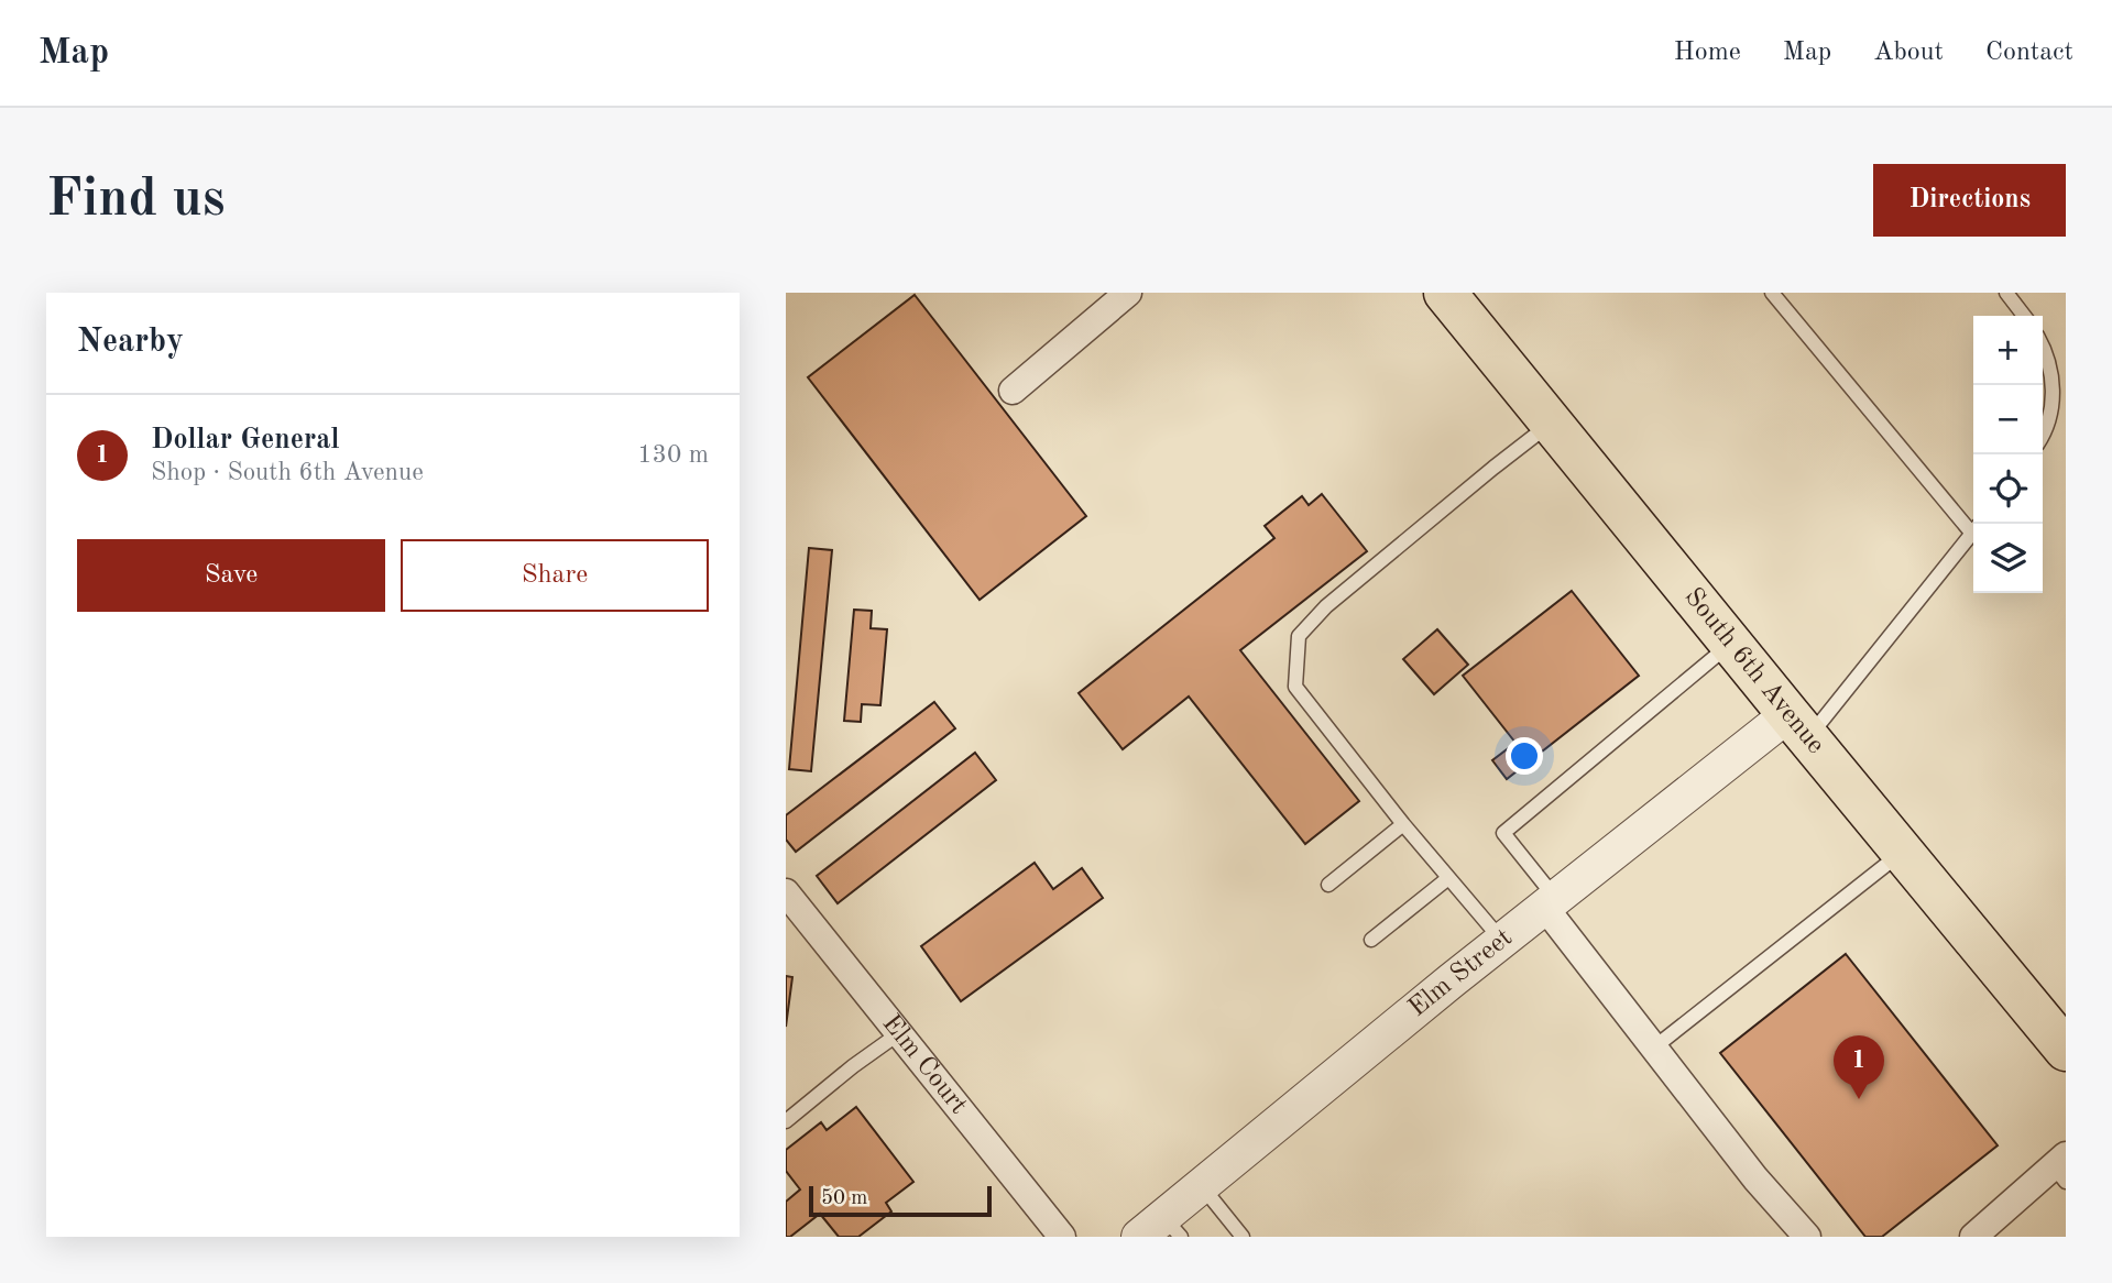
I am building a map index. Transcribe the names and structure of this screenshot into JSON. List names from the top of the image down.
{
  "streets": {
    "main road": ["South 6th Avenue"],
    "street": ["Elm Street", "Elm Court"]
  },
  "crossings": [
    ["South 6th Avenue", "Elm Street"]
  ],
  "scale_bar": "50 m",
  "page": {
    "header": "Map",
    "nav": [
      "Home",
      "Map",
      "About",
      "Contact"
    ],
    "buttons": [
      "Directions",
      ["Save", "Share"]
    ],
    "title": "Find us",
    "heading": "Nearby",
    "map_buttons": ["+", "−"],
    "list": [
      {
        "mark": "1",
        "name": "Dollar General",
        "note": "Shop · South 6th Avenue",
        "value": "130 m"
      }
    ],
    "pins": "1",
    "scale": "50 m"
  }
}
